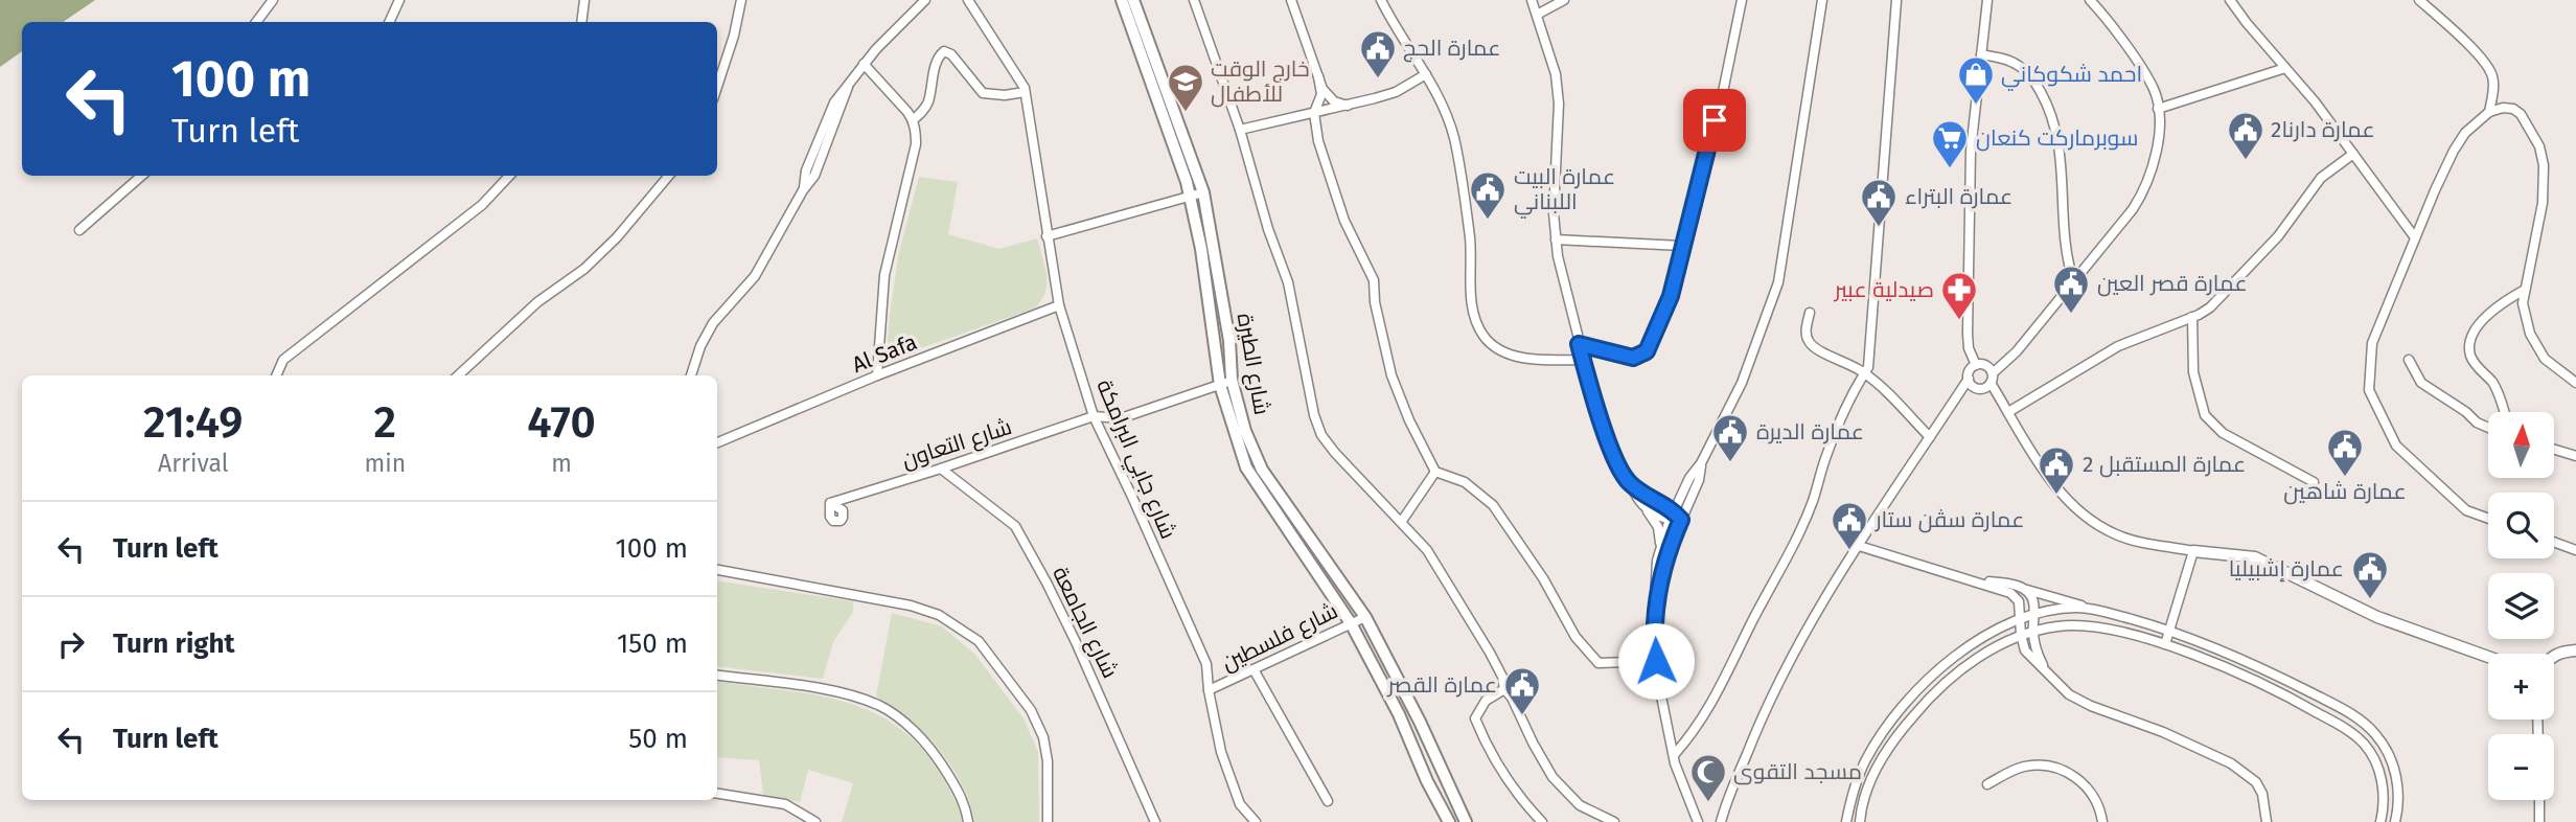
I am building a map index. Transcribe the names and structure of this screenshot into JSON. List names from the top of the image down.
{
  "streets": {
    "main road": ["شارع الطيرة"],
    "street": [
      "Al Safa",
      "شارع التعاون",
      "شارع جابي البرامكة",
      "شارع الجامعة",
      "شارع فلسطين"
    ]
  },
  "crossings": [
    ["Al Safa", "شارع جابي البرامكة"],
    ["شارع الطيرة", "شارع التعاون"],
    ["شارع الطيرة", "شارع فلسطين"],
    ["شارع التعاون", "شارع جابي البرامكة"],
    ["شارع التعاون", "شارع الجامعة"],
    ["شارع جابي البرامكة", "شارع فلسطين"]
  ],
  "places": {
    "public building": [
      "عمارة الحج",
      "عمارة دارنا2",
      "عمارة البيت اللبناني",
      "عمارة البتراء",
      "عمارة قصر العين",
      "عمارة الديرة",
      "عمارة شاهين",
      "عمارة المستقبل 2",
      "عمارة سڤن ستار",
      "عمارة إشبيليا",
      "عمارة القصر"
    ],
    "shop": ["احمد شكوكاني"],
    "school or university": ["خارج الوقت للأطفال"],
    "supermarket": ["سوبرماركت كنعان"],
    "pharmacy": ["صيدلية عبير"],
    "mosque": ["مسجد التقوى"]
  },
  "north": "top",
  "page": {
    "turn": ["100 m", "Turn left"],
    "eta": [
      "21:49",
      "Arrival",
      "2",
      "min",
      "470",
      "m"
    ],
    "map_buttons": ["+", "−"],
    "list": [
      {
        "name": "Turn left",
        "value": "100 m"
      },
      {
        "name": "Turn right",
        "value": "150 m"
      },
      {
        "name": "Turn left",
        "value": "50 m"
      }
    ]
  }
}
